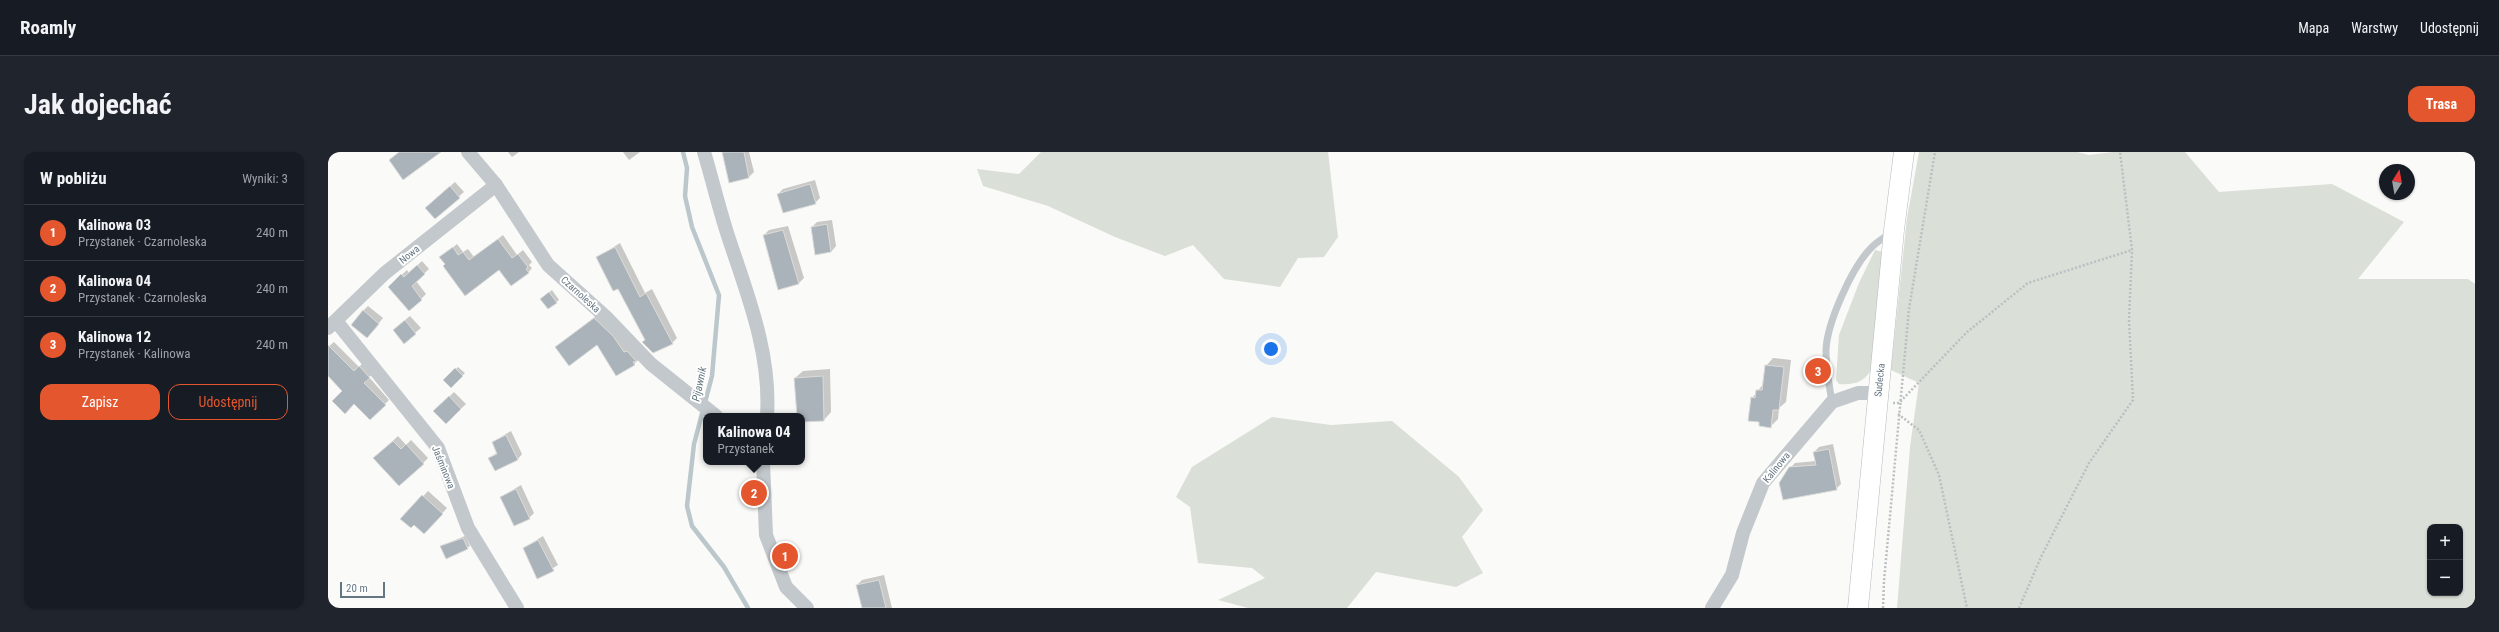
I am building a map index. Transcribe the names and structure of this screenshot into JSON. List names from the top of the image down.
{
  "streets": {
    "main road": ["Sudecka"],
    "street": [
      "Nowa",
      "Czarnoleska",
      "Jaśminowa",
      "Kalinowa"
    ]
  },
  "crossings": [
    ["Nowa", "Czarnoleska"],
    ["Nowa", "Jaśminowa"]
  ],
  "water": ["Pijawnik"],
  "scale_bar": "20 m",
  "north": "top",
  "page": {
    "header": "Roamly",
    "nav": ["Mapa", "Warstwy", "Udostępnij"],
    "buttons": [
      "Trasa",
      ["Zapisz", "Udostępnij"]
    ],
    "title": "Jak dojechać",
    "heading": ["W pobliżu", "Wyniki: 3"],
    "list": [
      {
        "mark": "1",
        "name": "Kalinowa 03",
        "note": "Przystanek · Czarnoleska",
        "value": "240 m"
      },
      {
        "mark": "2",
        "name": "Kalinowa 04",
        "note": "Przystanek · Czarnoleska",
        "value": "240 m"
      },
      {
        "mark": "3",
        "name": "Kalinowa 12",
        "note": "Przystanek · Kalinowa",
        "value": "240 m"
      }
    ],
    "pins": ["3", "2", "1"],
    "popup": ["Kalinowa 04", "Przystanek"],
    "map_buttons": ["+", "−"],
    "scale": "20 m"
  }
}
